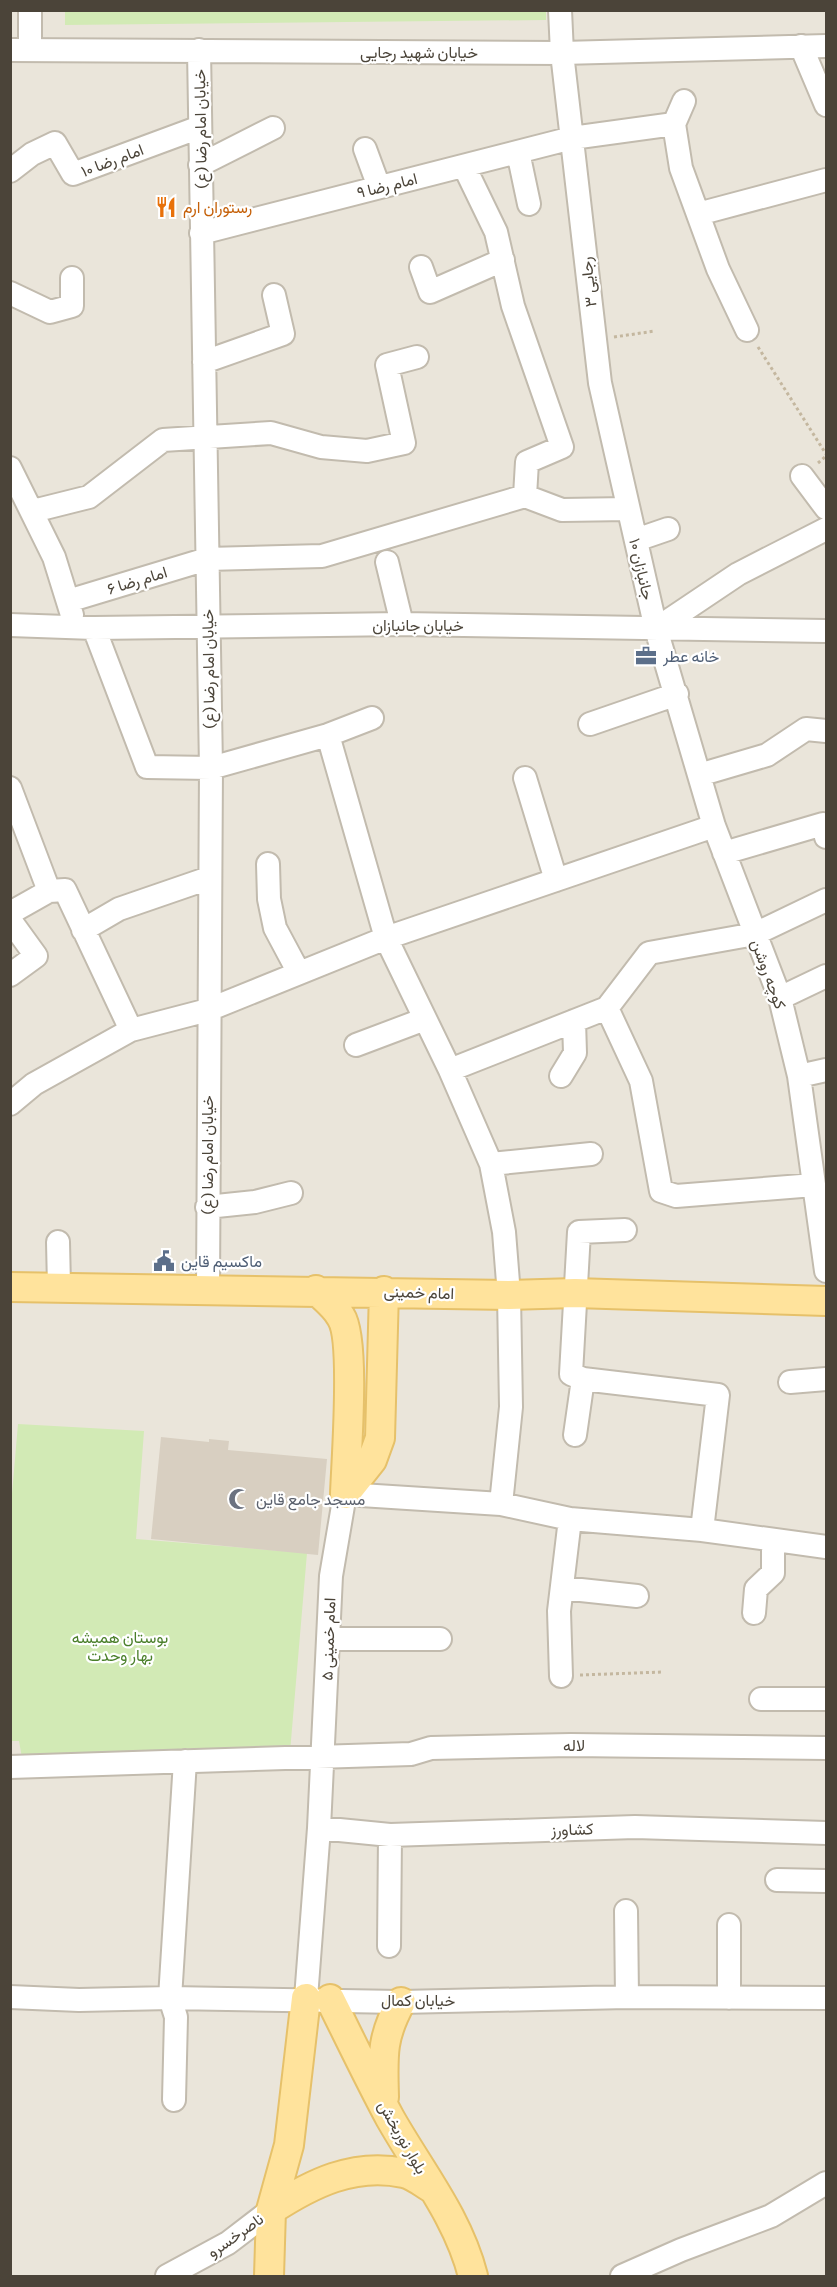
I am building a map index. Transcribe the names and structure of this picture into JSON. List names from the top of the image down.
{
  "streets": {
    "main road": ["امام خمینی", "امام خمینی ۵", "بلوار نوربخش"],
    "street": [
      "خیابان شهید رجایی",
      "خیابان امام رضا (ع)",
      "امام رضا ۱۰",
      "امام رضا ۹",
      "رجایی ۳",
      "جانبازان ۱۰",
      "امام رضا ۶",
      "خیابان جانبازان",
      "کوچه روشن",
      "لاله",
      "کشاورز",
      "خیابان کمال",
      "ناصرخسرو"
    ]
  },
  "crossings": [
    ["خیابان شهید رجایی", "خیابان امام رضا (ع)"],
    ["خیابان شهید رجایی", "رجایی ۳"],
    ["خیابان امام رضا (ع)", "امام رضا ۱۰"],
    ["خیابان امام رضا (ع)", "امام رضا ۹"],
    ["خیابان امام رضا (ع)", "امام رضا ۶"],
    ["خیابان امام رضا (ع)", "خیابان جانبازان"],
    ["خیابان امام رضا (ع)", "امام خمینی"],
    ["امام رضا ۹", "رجایی ۳"],
    ["رجایی ۳", "جانبازان ۱۰"],
    ["جانبازان ۱۰", "خیابان جانبازان"],
    ["جانبازان ۱۰", "کوچه روشن"],
    ["امام خمینی", "امام خمینی ۵"],
    ["امام خمینی ۵", "لاله"],
    ["امام خمینی ۵", "کشاورز"],
    ["امام خمینی ۵", "خیابان کمال"],
    ["امام خمینی ۵", "بلوار نوربخش"],
    ["خیابان کمال", "بلوار نوربخش"]
  ],
  "parks": ["بوستان همیشه بهار وحدت"],
  "places": {
    "restaurant": ["رستوران ارم"],
    "office": ["خانه عطر"],
    "public building": ["ماکسیم قاین"],
    "mosque": ["مسجد جامع قاین"]
  }
}
